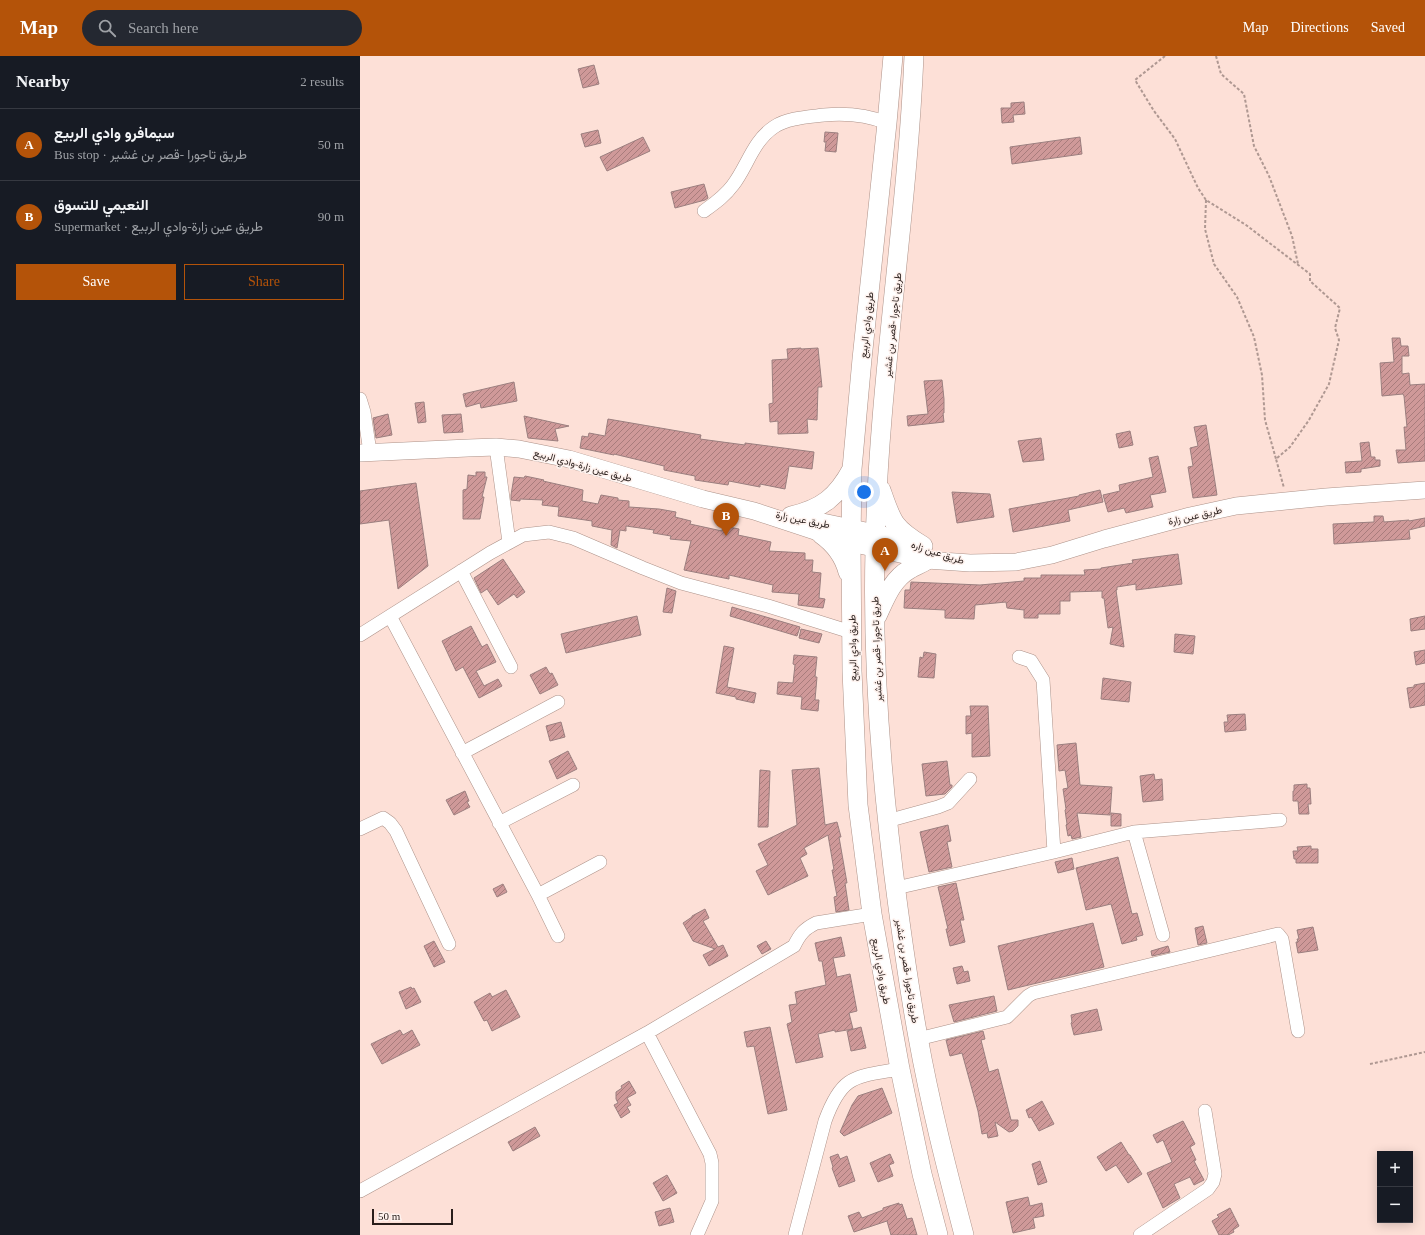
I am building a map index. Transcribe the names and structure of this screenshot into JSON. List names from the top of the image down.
{
  "streets": {
    "highway": ["طريق وادي الربيع", "طريق تاجورا -قصر بن غشير"],
    "main road": ["طريق عين زارة-وادي الربيع", "طريق عين زارة", "طريق عين زاره"]
  },
  "crossings": [
    ["طريق وادي الربيع", "طريق عين زارة"],
    ["طريق وادي الربيع", "طريق عين زاره"],
    ["طريق تاجورا -قصر بن غشير", "طريق عين زاره"],
    ["طريق عين زارة-وادي الربيع", "طريق عين زارة"],
    ["طريق عين زارة-وادي الربيع", "طريق عين زاره"],
    ["طريق عين زارة", "طريق عين زاره"]
  ],
  "scale_bar": "50 m",
  "page": {
    "header": "Map",
    "search": "Search here",
    "nav": ["Map", "Directions", "Saved"],
    "heading": ["Nearby", "2 results"],
    "list": [
      {
        "mark": "A",
        "name": "سيمافرو وادي الربيع",
        "note": "Bus stop · طريق تاجورا -قصر بن غشير",
        "value": "50 m"
      },
      {
        "mark": "B",
        "name": "النعيمي للتسوق",
        "note": "Supermarket · طريق عين زارة-وادي الربيع",
        "value": "90 m"
      }
    ],
    "buttons": ["Save", "Share"],
    "pins": ["B", "A"],
    "map_buttons": ["+", "−"],
    "scale": "50 m"
  }
}
